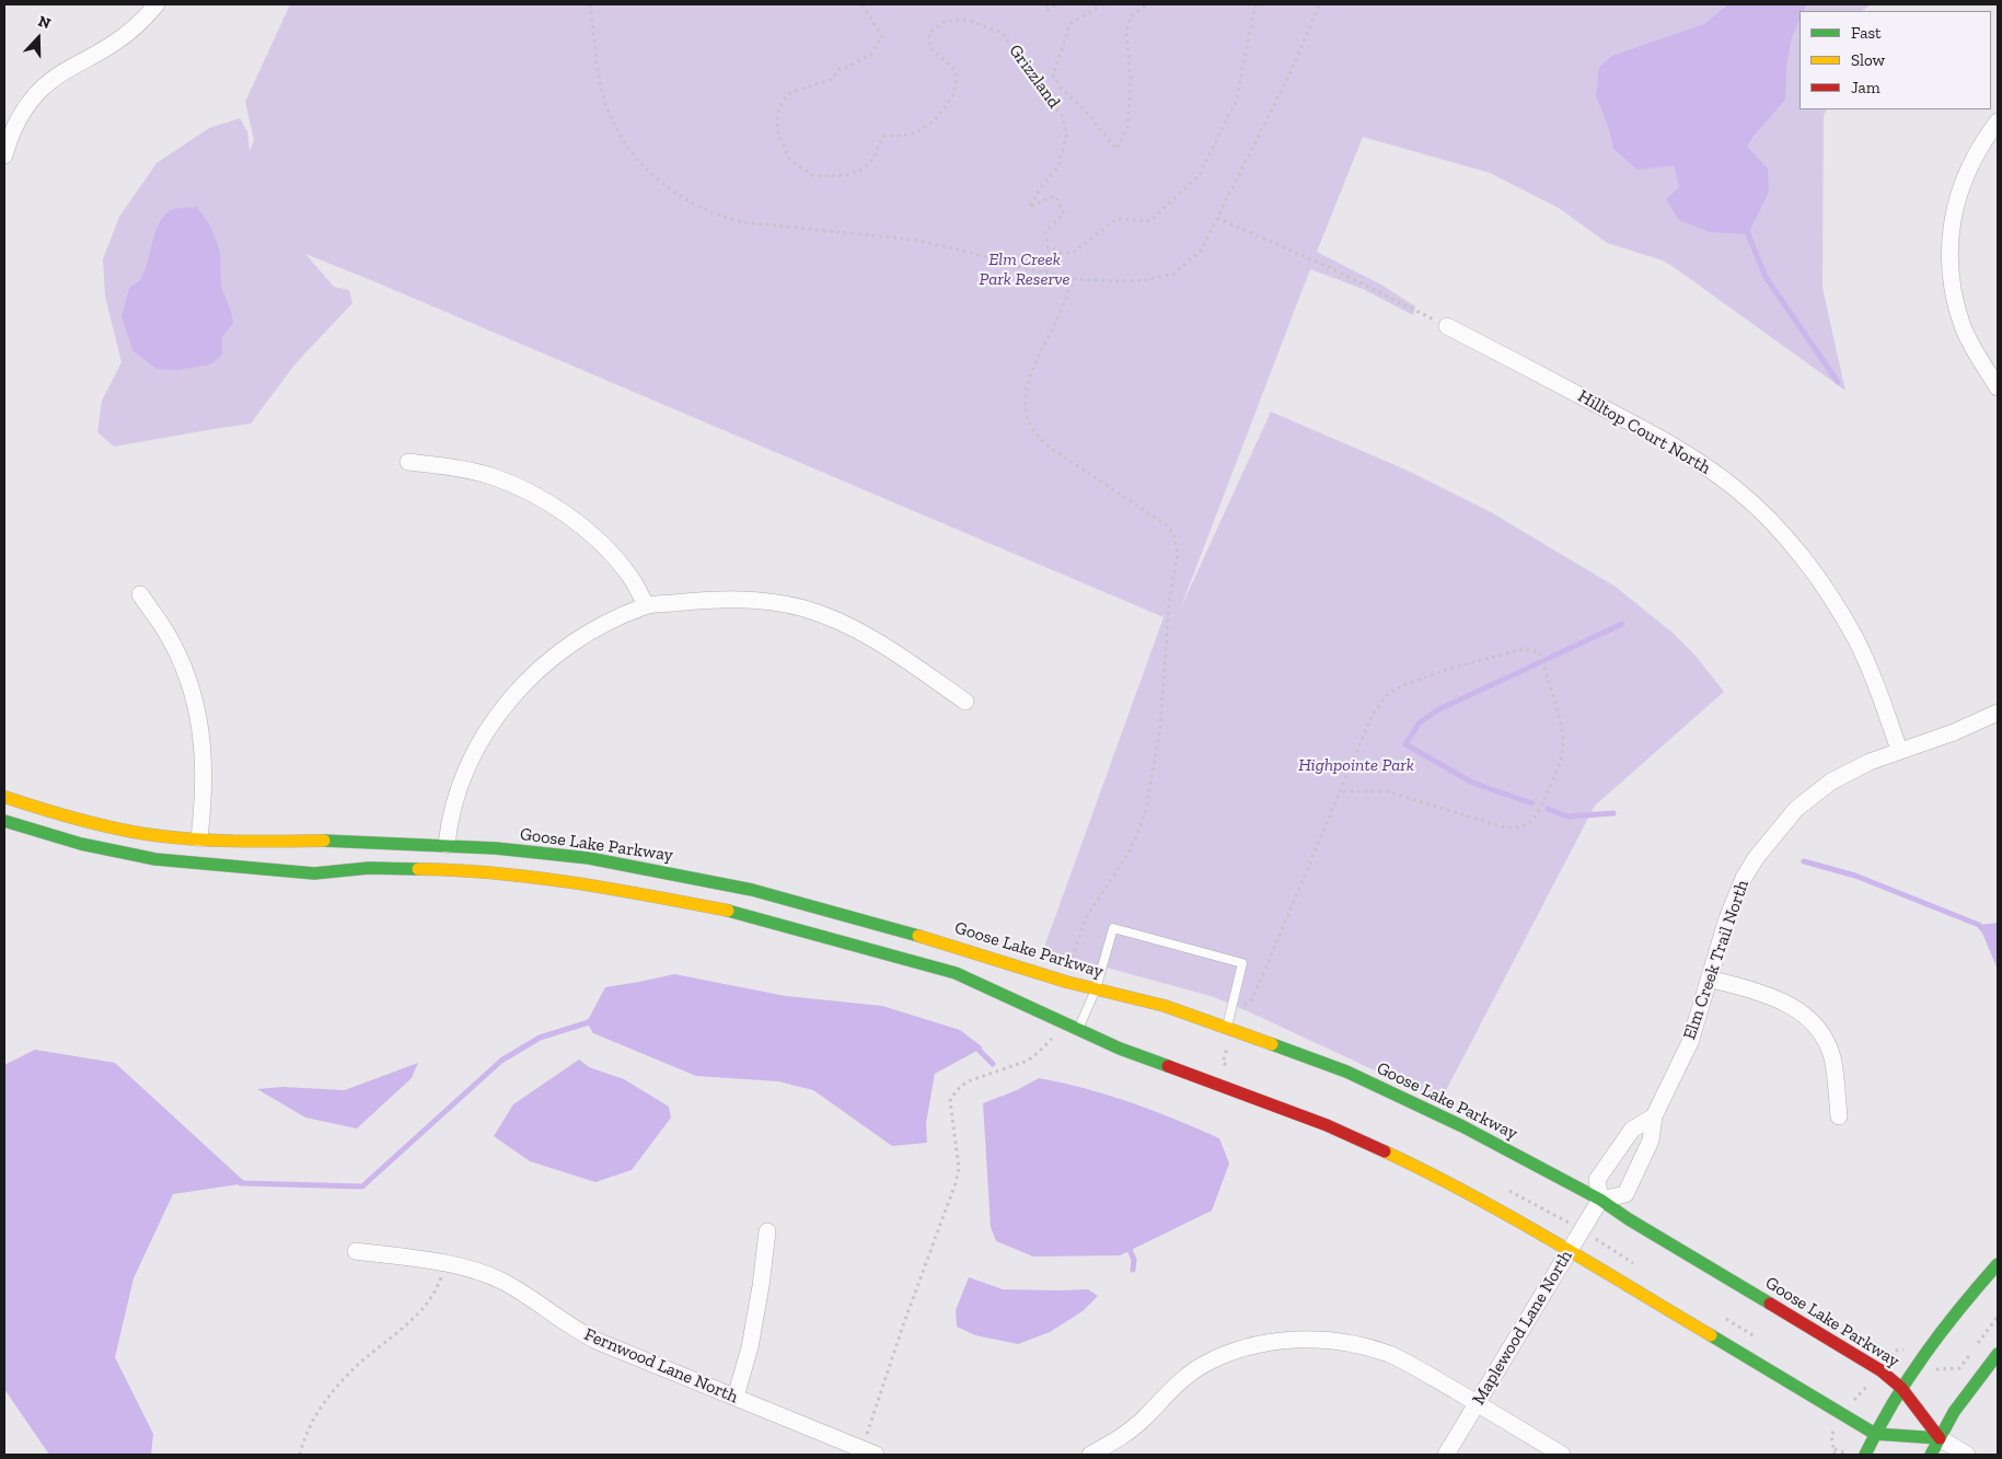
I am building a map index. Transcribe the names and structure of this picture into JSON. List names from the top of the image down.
{
  "streets": {
    "street": [
      "Hilltop Court North",
      "Goose Lake Parkway",
      "Elm Creek Trail North",
      "Maplewood Lane North",
      "Fernwood Lane North"
    ],
    "path": ["Grizzland"]
  },
  "crossings": [
    ["Hilltop Court North", "Elm Creek Trail North"],
    ["Goose Lake Parkway", "Elm Creek Trail North"],
    ["Goose Lake Parkway", "Maplewood Lane North"],
    ["Elm Creek Trail North", "Maplewood Lane North"]
  ],
  "parks": ["Elm Creek Park Reserve", "Highpointe Park"],
  "legend": ["Fast", "Slow", "Jam"],
  "north": "top"
}
